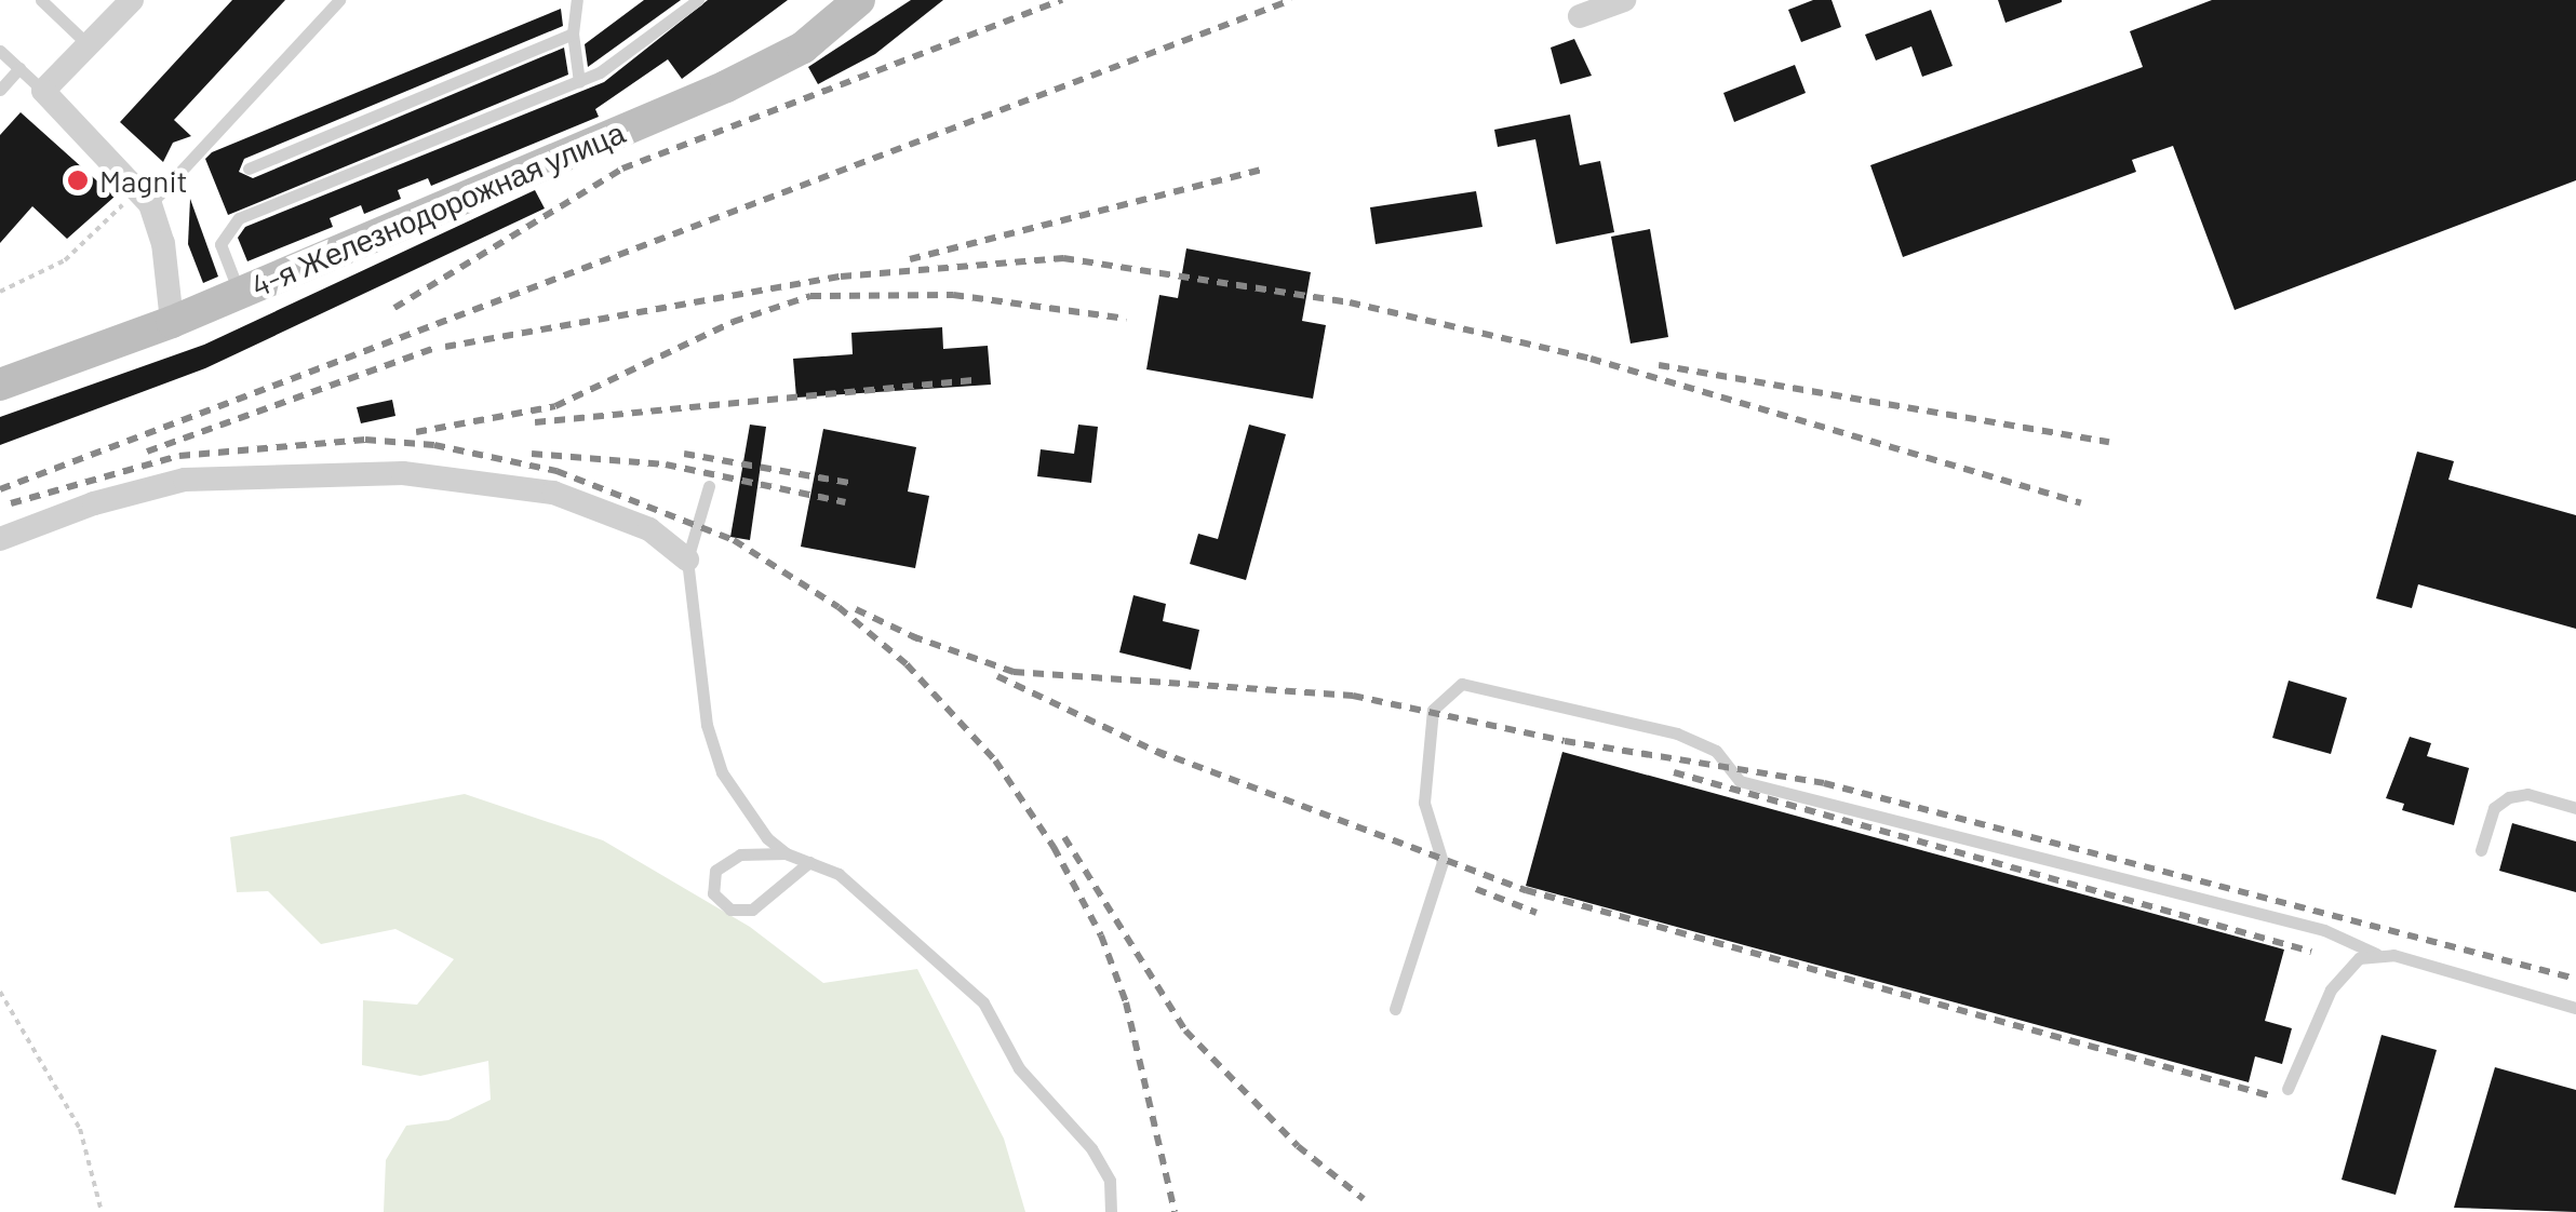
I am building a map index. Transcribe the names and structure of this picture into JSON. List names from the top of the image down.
{
  "streets": {
    "main road": ["4-я Железнодорожная улица"]
  },
  "places": ["Magnit"]
}
